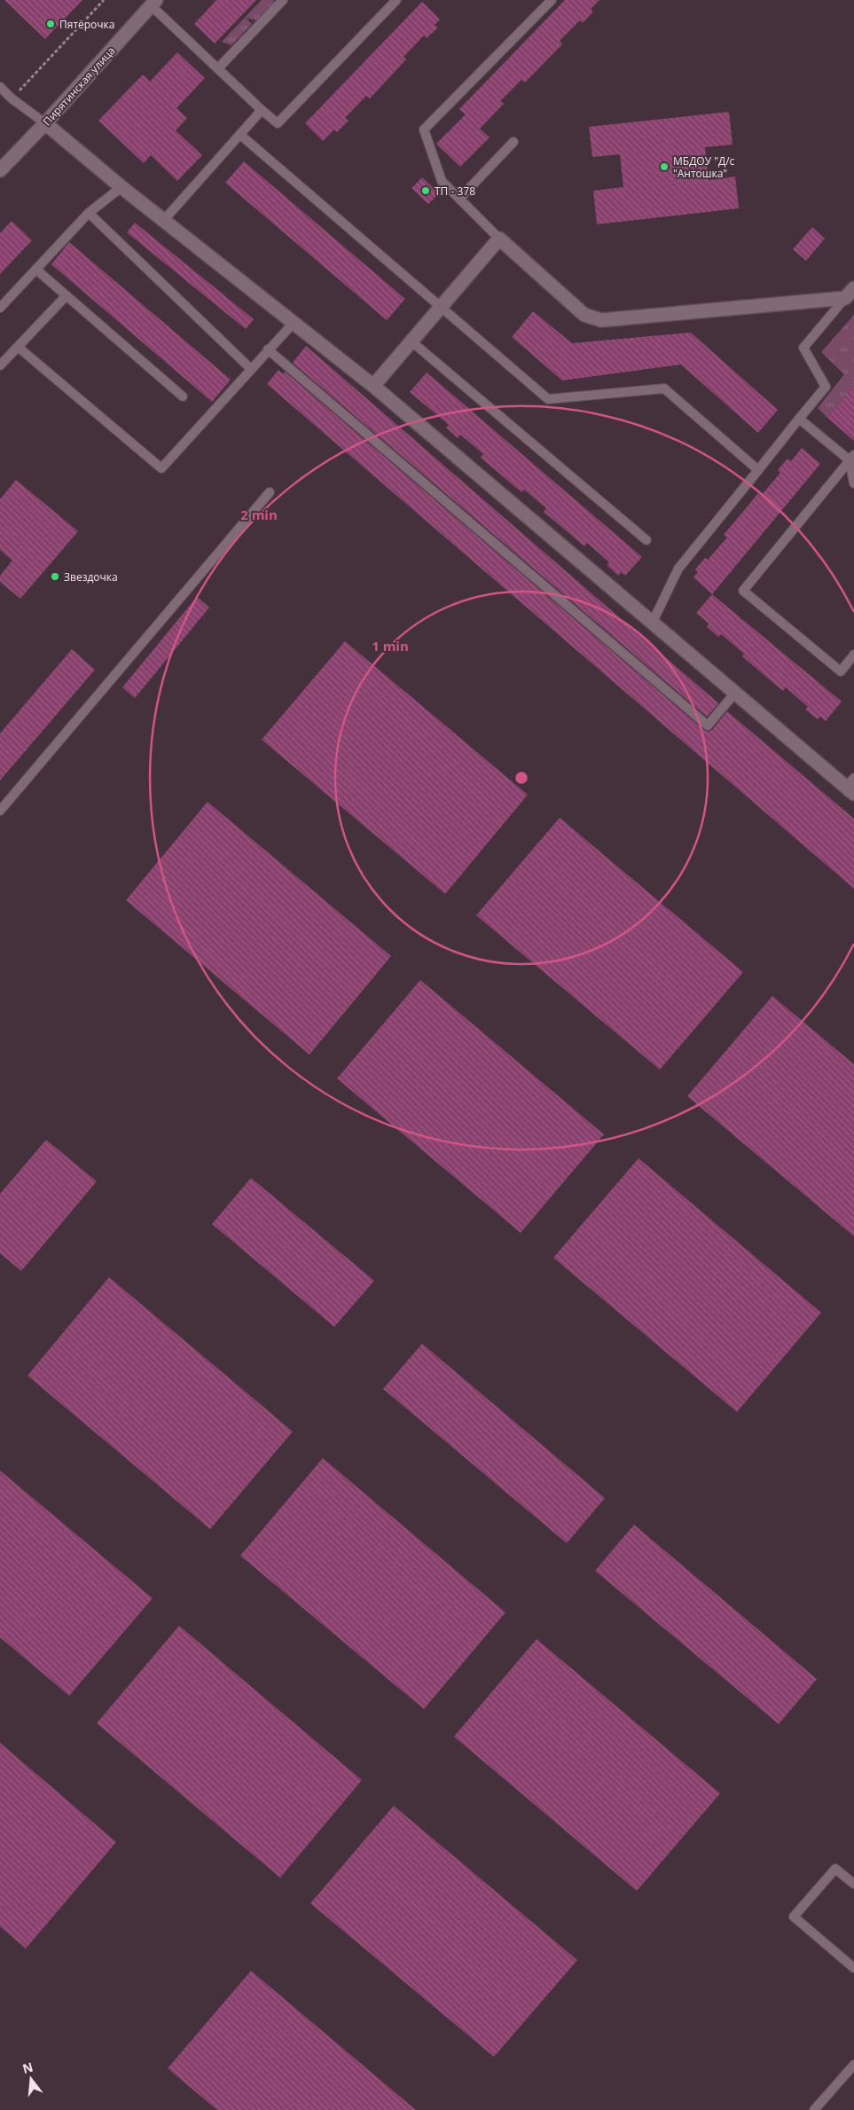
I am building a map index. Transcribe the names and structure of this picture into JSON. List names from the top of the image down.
{
  "streets": {
    "street": ["Пирятинская улица"]
  },
  "places": [
    "Пятёрочка",
    "МБДОУ \"Д/с \"Антошка\"",
    "ТП - 378",
    "Звездочка"
  ],
  "north": "top",
  "rings": ["2 min", "1 min"]
}
